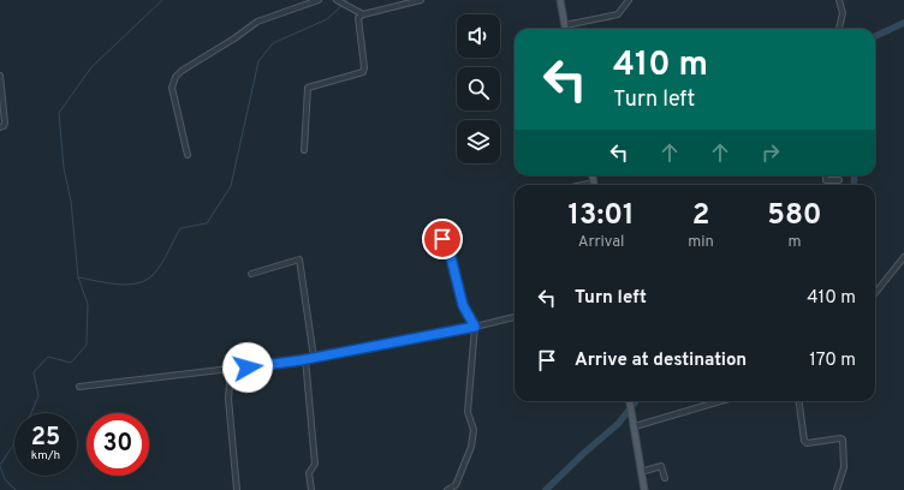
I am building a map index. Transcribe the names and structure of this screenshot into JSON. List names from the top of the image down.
{
  "page": {
    "turn": ["410 m", "Turn left"],
    "eta": [
      "13:01",
      "Arrival",
      "2",
      "min",
      "580",
      "m"
    ],
    "list": [
      {
        "name": "Turn left",
        "value": "410 m"
      },
      {
        "name": "Arrive at destination",
        "value": "170 m"
      }
    ],
    "speed": "25 km/h",
    "limit": "30"
  }
}
